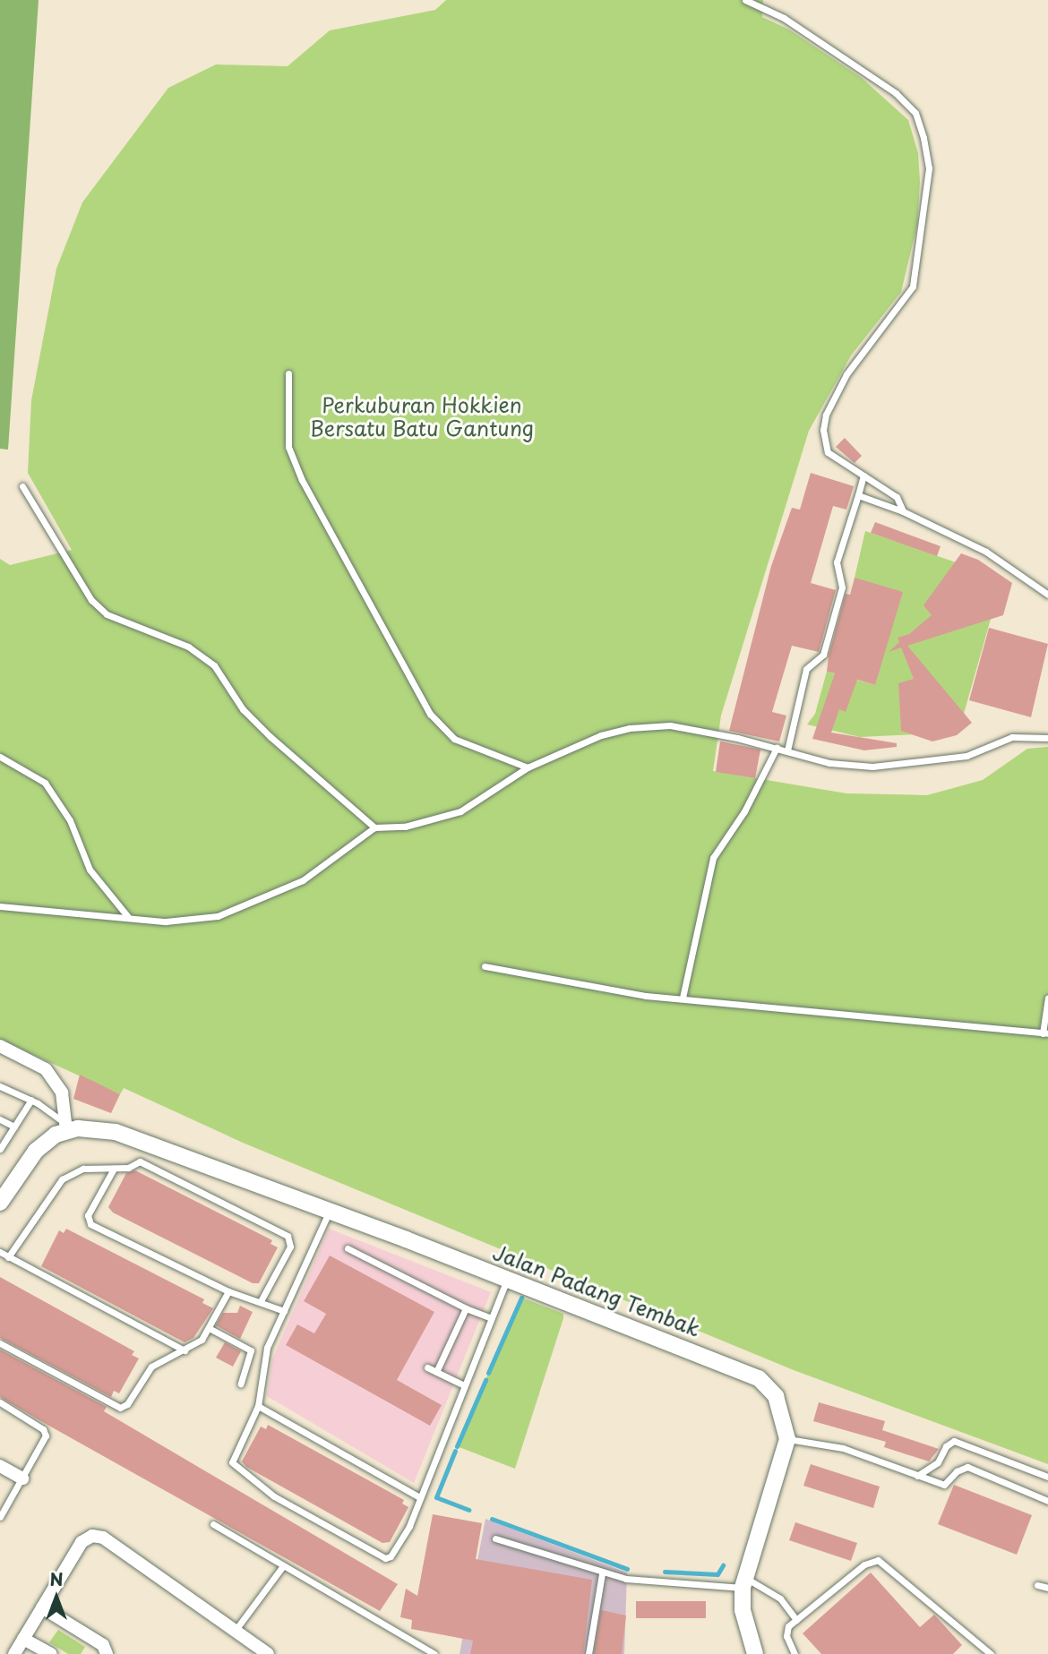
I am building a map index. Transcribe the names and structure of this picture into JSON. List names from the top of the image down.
{
  "streets": {
    "street": ["Jalan Padang Tembak"]
  },
  "parks": ["Perkuburan Hokkien Bersatu Batu Gantung"],
  "north": "top"
}
